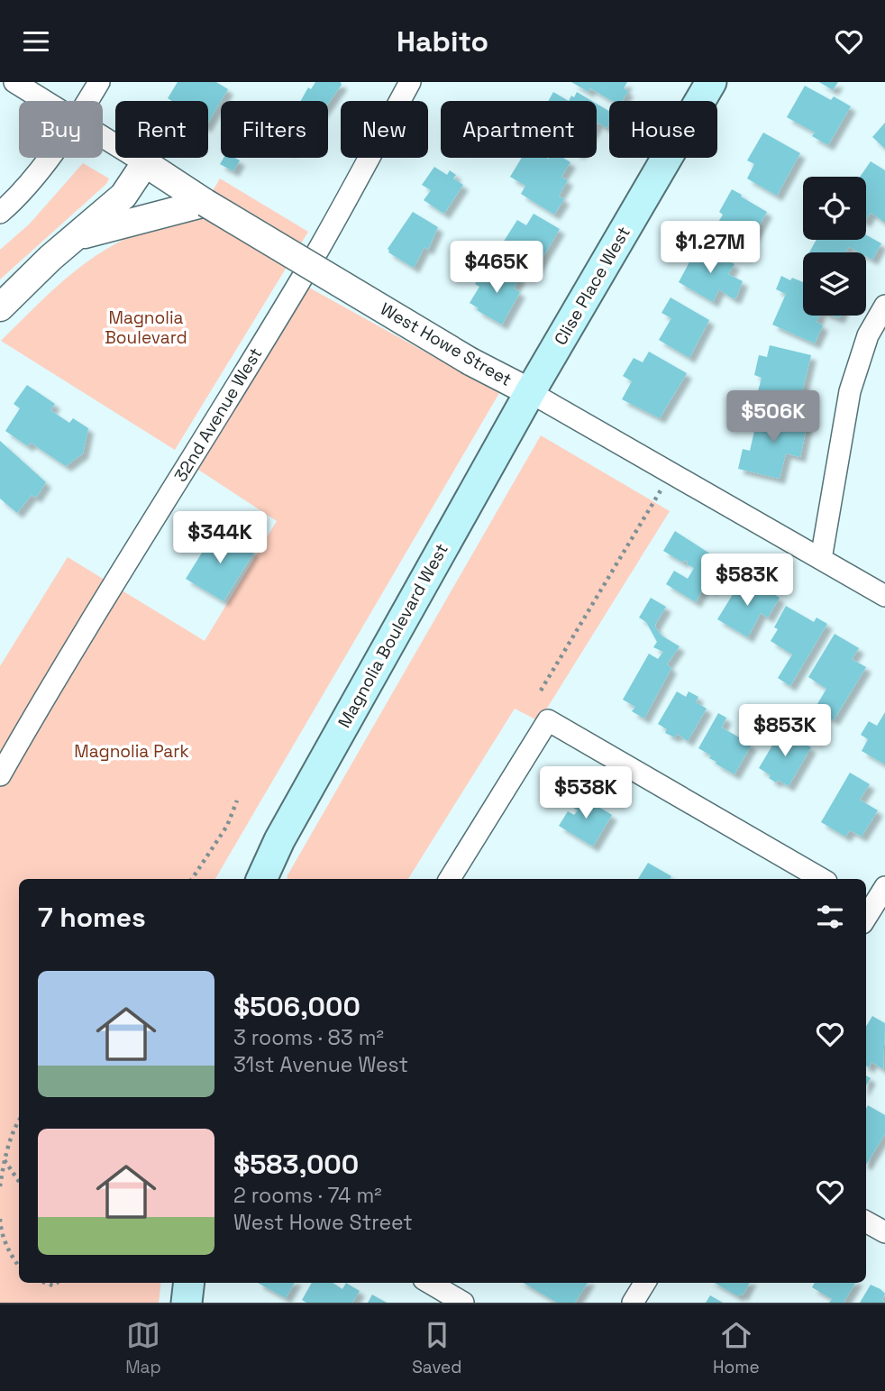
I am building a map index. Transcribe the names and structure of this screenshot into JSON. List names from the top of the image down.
{
  "streets": {
    "main road": ["Clise Place West", "Magnolia Boulevard West"],
    "street": ["West Howe Street", "32nd Avenue West"]
  },
  "crossings": [
    ["Clise Place West", "West Howe Street"],
    ["Clise Place West", "Magnolia Boulevard West"],
    ["West Howe Street", "Magnolia Boulevard West"]
  ],
  "parks": ["Magnolia Boulevard", "Magnolia Park"],
  "page": {
    "header": "Habito",
    "chip": [
      "Buy",
      "Rent",
      "Filters",
      "New",
      "Apartment",
      "House"
    ],
    "price": [
      "$1.27M",
      "$465K",
      "$506K",
      "$344K",
      "$583K",
      "$853K",
      "$538K"
    ],
    "heading": "7 homes",
    "list": [
      {
        "name": "$506,000",
        "note": "3 rooms · 83 m² · 31st Avenue West"
      },
      {
        "name": "$583,000",
        "note": "2 rooms · 74 m² · West Howe Street"
      }
    ],
    "tabs": ["Map", "Saved", "Home"]
  }
}
